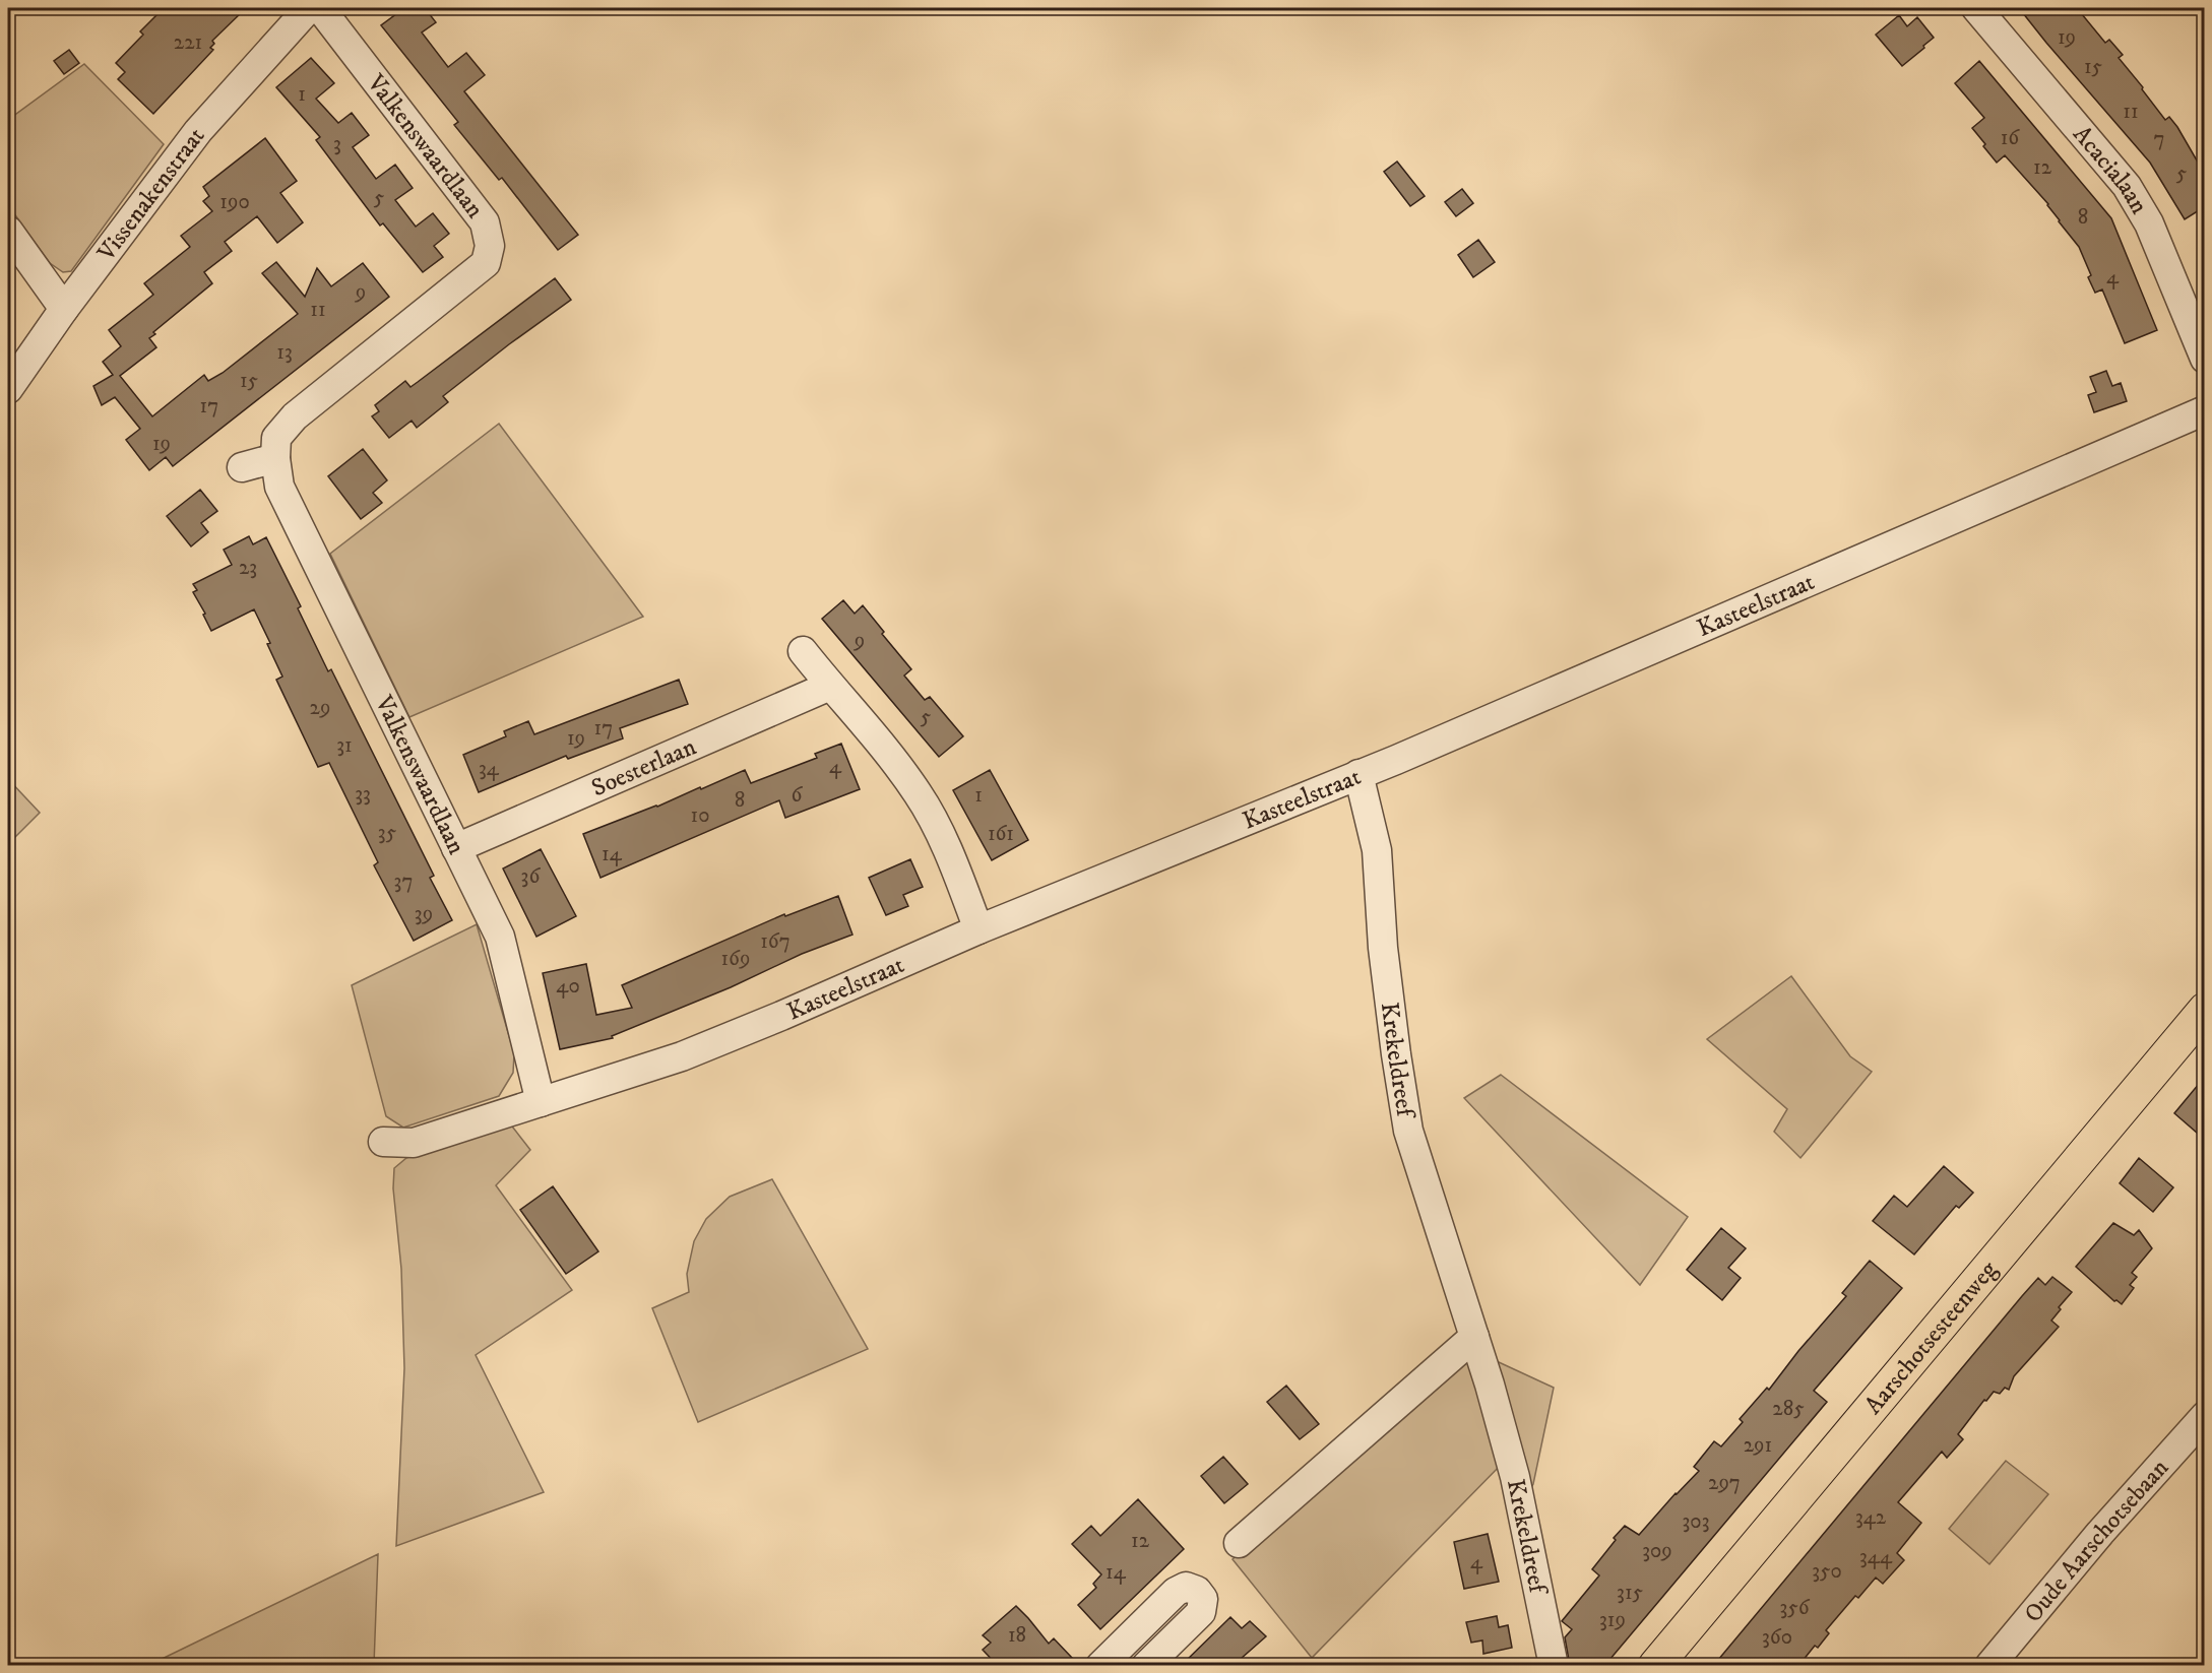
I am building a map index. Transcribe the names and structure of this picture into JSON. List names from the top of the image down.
{
  "streets": {
    "main road": ["Aarschotsesteenweg"],
    "street": [
      "Valkenswaardlaan",
      "Acacialaan",
      "Vissenakenstraat",
      "Kasteelstraat",
      "Soesterlaan",
      "Krekeldreef",
      "Oude Aarschotsebaan"
    ]
  },
  "crossings": [
    ["Valkenswaardlaan", "Kasteelstraat"],
    ["Valkenswaardlaan", "Soesterlaan"],
    ["Kasteelstraat", "Krekeldreef"]
  ],
  "house_numbers": [
    "19",
    "221",
    "15",
    "1",
    "11",
    "16",
    "7",
    "3",
    "12",
    "5",
    "5",
    "190",
    "8",
    "4",
    "9",
    "11",
    "13",
    "15",
    "17",
    "19",
    "23",
    "9",
    "29",
    "5",
    "17",
    "19",
    "31",
    "4",
    "34",
    "33",
    "6",
    "1",
    "8",
    "10",
    "35",
    "161",
    "14",
    "36",
    "37",
    "39",
    "167",
    "169",
    "40",
    "285",
    "291",
    "297",
    "342",
    "303",
    "12",
    "309",
    "344",
    "4",
    "350",
    "14",
    "315",
    "356",
    "319",
    "18",
    "360"
  ]
}
